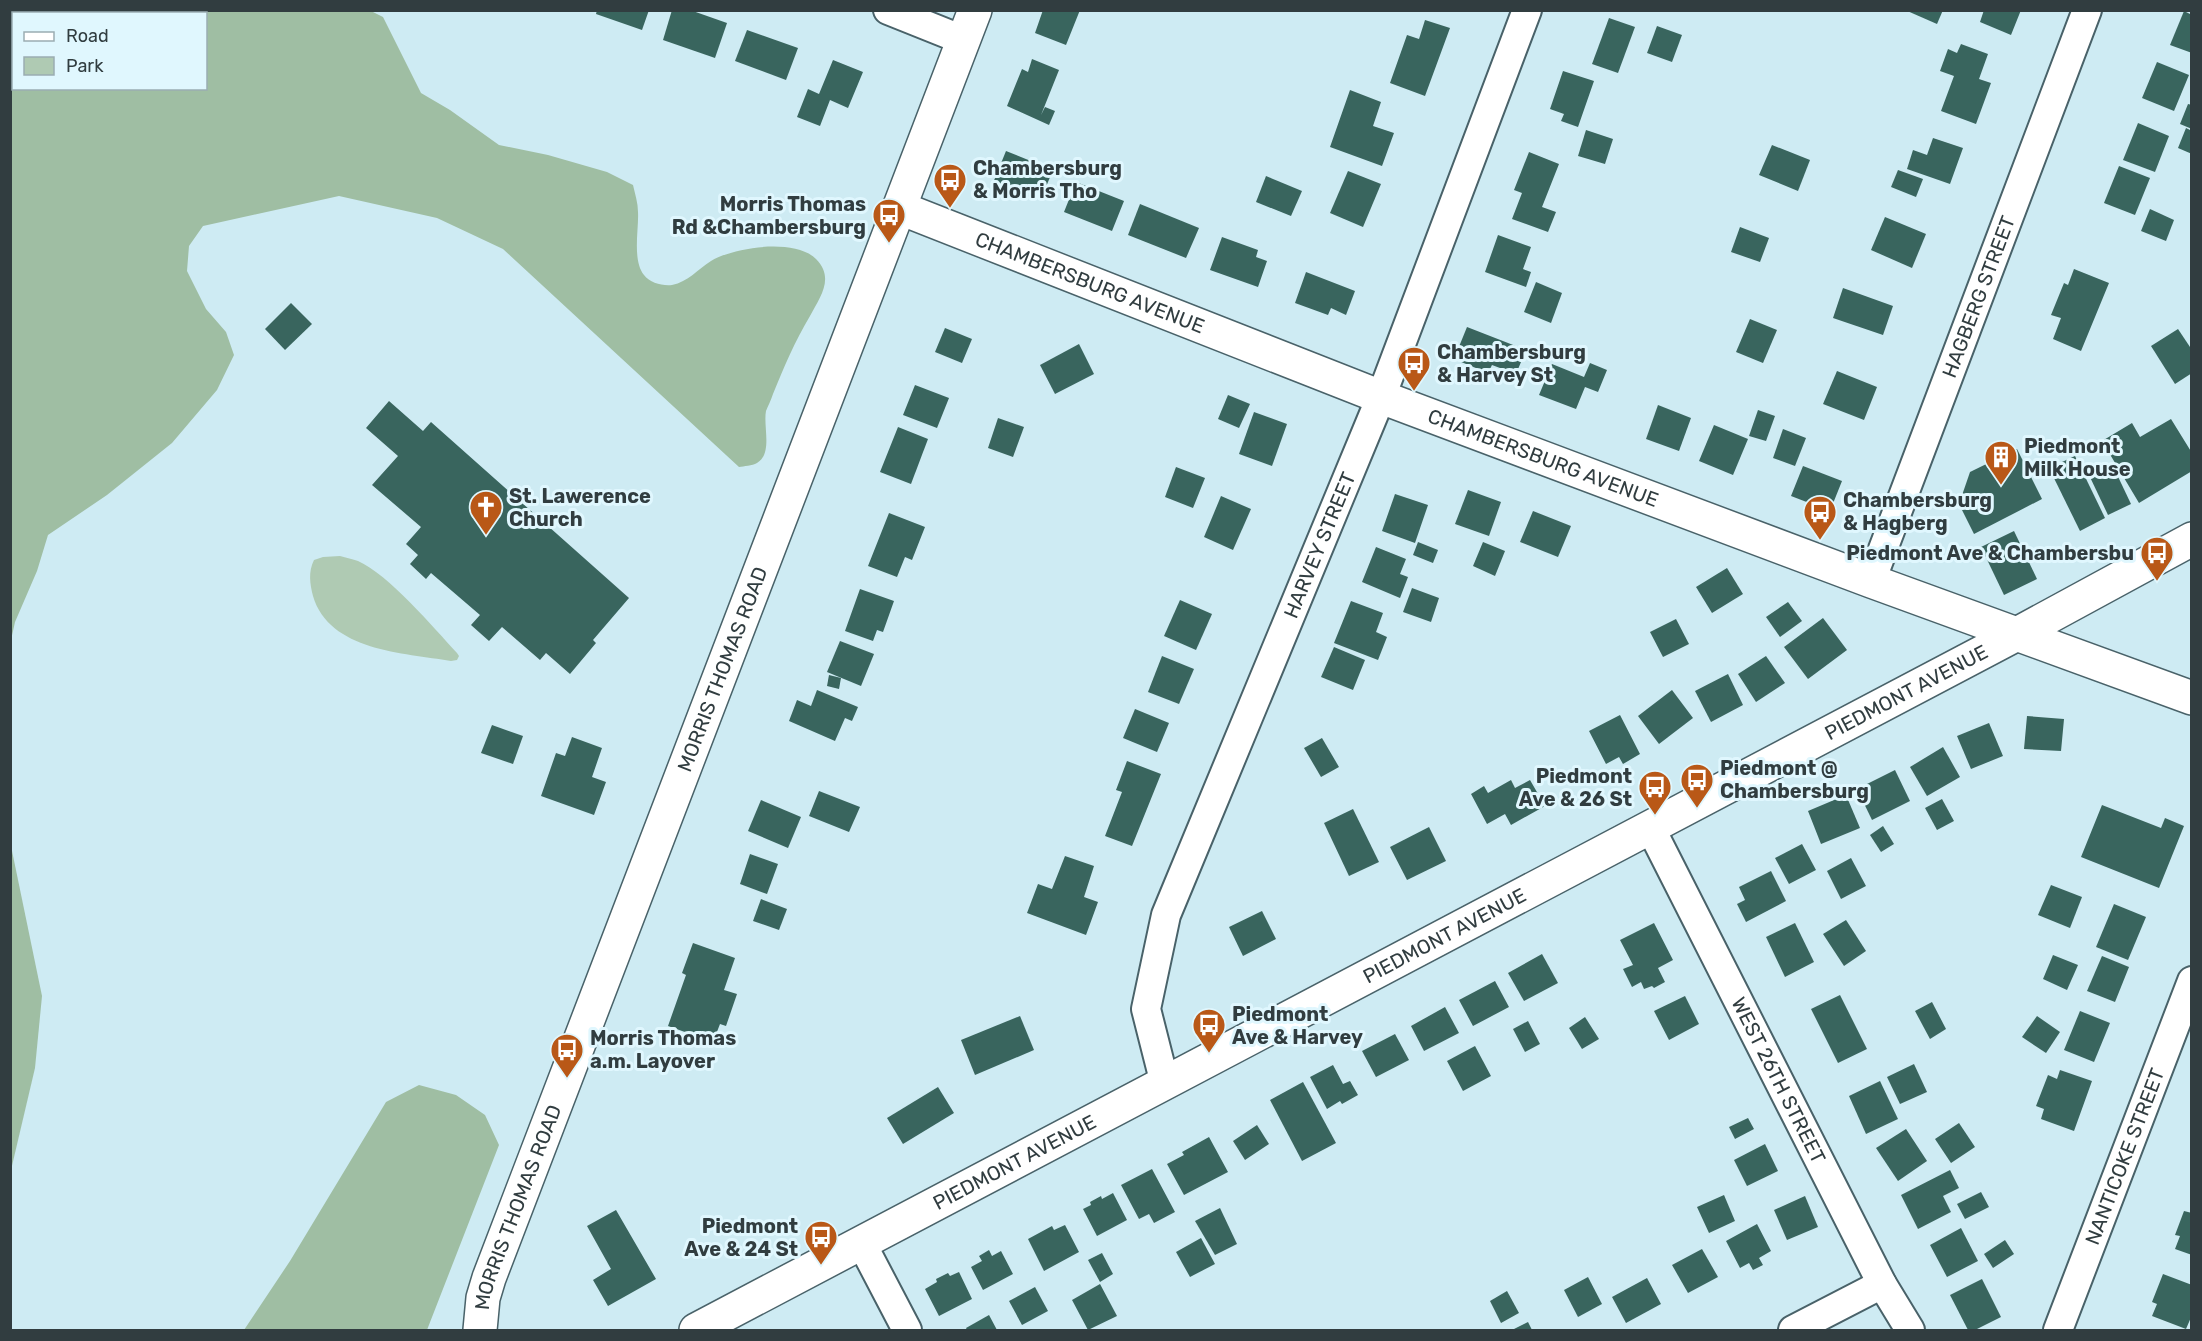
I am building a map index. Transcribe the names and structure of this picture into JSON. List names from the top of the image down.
{
  "streets": {
    "main road": ["CHAMBERSBURG AVENUE", "MORRIS THOMAS ROAD", "PIEDMONT AVENUE"],
    "street": [
      "HAGBERG STREET",
      "HARVEY STREET",
      "WEST 26TH STREET",
      "NANTICOKE STREET"
    ]
  },
  "crossings": [
    ["CHAMBERSBURG AVENUE", "HAGBERG STREET"],
    ["CHAMBERSBURG AVENUE", "HARVEY STREET"],
    ["CHAMBERSBURG AVENUE", "MORRIS THOMAS ROAD"],
    ["CHAMBERSBURG AVENUE", "PIEDMONT AVENUE"],
    ["HARVEY STREET", "PIEDMONT AVENUE"],
    ["PIEDMONT AVENUE", "WEST 26TH STREET"]
  ],
  "places": {
    "bus stop": [
      "Chambersburg & Morris Tho",
      "Morris Thomas Rd &Chambersburg",
      "Chambersburg & Harvey St",
      "Chambersburg & Hagberg",
      "Piedmont Ave & Chambersbu",
      "Piedmont @ Chambersburg",
      "Piedmont Ave & 26 St",
      "Piedmont Ave & Harvey",
      "Morris Thomas a.m. Layover",
      "Piedmont Ave & 24 St"
    ],
    "building": ["Piedmont Milk House"],
    "church": ["St. Lawerence Church"]
  },
  "legend": ["Road", "Park"]
}
